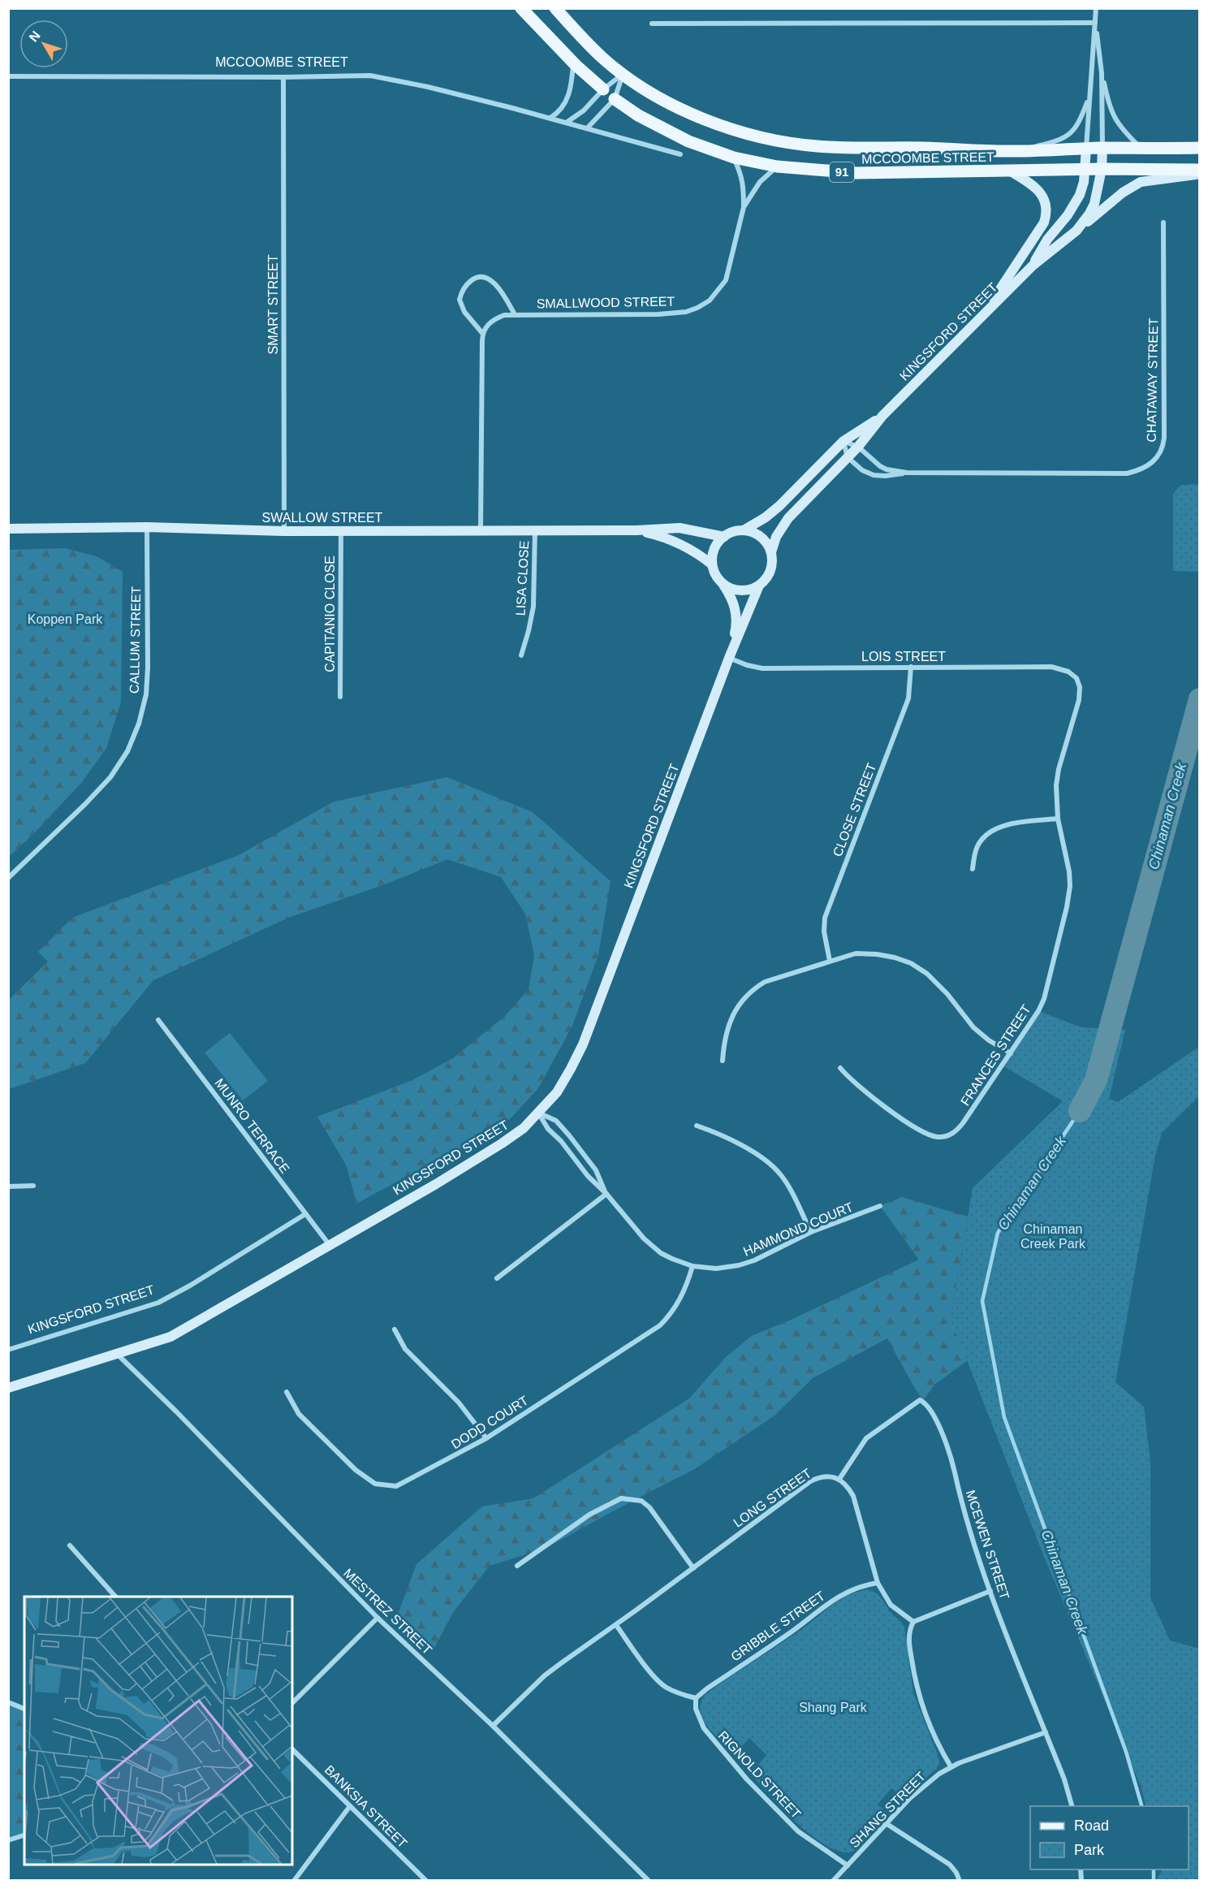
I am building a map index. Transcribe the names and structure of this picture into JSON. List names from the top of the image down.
{
  "streets": {
    "main road": ["MCCOOMBE STREET", "91"],
    "street": [
      "SMALLWOOD STREET",
      "SMART STREET",
      "KINGSFORD STREET",
      "CHATAWAY STREET",
      "SWALLOW STREET",
      "LISA CLOSE",
      "CAPITANIO CLOSE",
      "CALLUM STREET",
      "LOIS STREET",
      "CLOSE STREET",
      "FRANCES STREET",
      "MUNRO TERRACE",
      "HAMMOND COURT",
      "DODD COURT",
      "LONG STREET",
      "MCEWEN STREET",
      "MESTREZ STREET",
      "GRIBBLE STREET",
      "RIGNOLD STREET",
      "BANKSIA STREET",
      "SHANG STREET"
    ]
  },
  "crossings": [
    ["MCCOOMBE STREET", "91"],
    ["MCCOOMBE STREET", "SMALLWOOD STREET"],
    ["MCCOOMBE STREET", "SMART STREET"],
    ["MCCOOMBE STREET", "KINGSFORD STREET"],
    ["SMART STREET", "SWALLOW STREET"],
    ["KINGSFORD STREET", "CHATAWAY STREET"],
    ["KINGSFORD STREET", "SWALLOW STREET"],
    ["KINGSFORD STREET", "LOIS STREET"],
    ["KINGSFORD STREET", "MUNRO TERRACE"],
    ["KINGSFORD STREET", "HAMMOND COURT"],
    ["KINGSFORD STREET", "MESTREZ STREET"],
    ["SWALLOW STREET", "LISA CLOSE"],
    ["SWALLOW STREET", "CAPITANIO CLOSE"],
    ["SWALLOW STREET", "CALLUM STREET"],
    ["LOIS STREET", "CLOSE STREET"],
    ["LOIS STREET", "FRANCES STREET"],
    ["HAMMOND COURT", "DODD COURT"],
    ["LONG STREET", "MCEWEN STREET"],
    ["LONG STREET", "MESTREZ STREET"],
    ["MCEWEN STREET", "SHANG STREET"],
    ["GRIBBLE STREET", "RIGNOLD STREET"],
    ["RIGNOLD STREET", "SHANG STREET"]
  ],
  "water": ["Chinaman Creek"],
  "parks": ["Koppen Park", "Chinaman Creek Park", "Shang Park"],
  "legend": ["Road", "Park"],
  "north": "top left"
}
